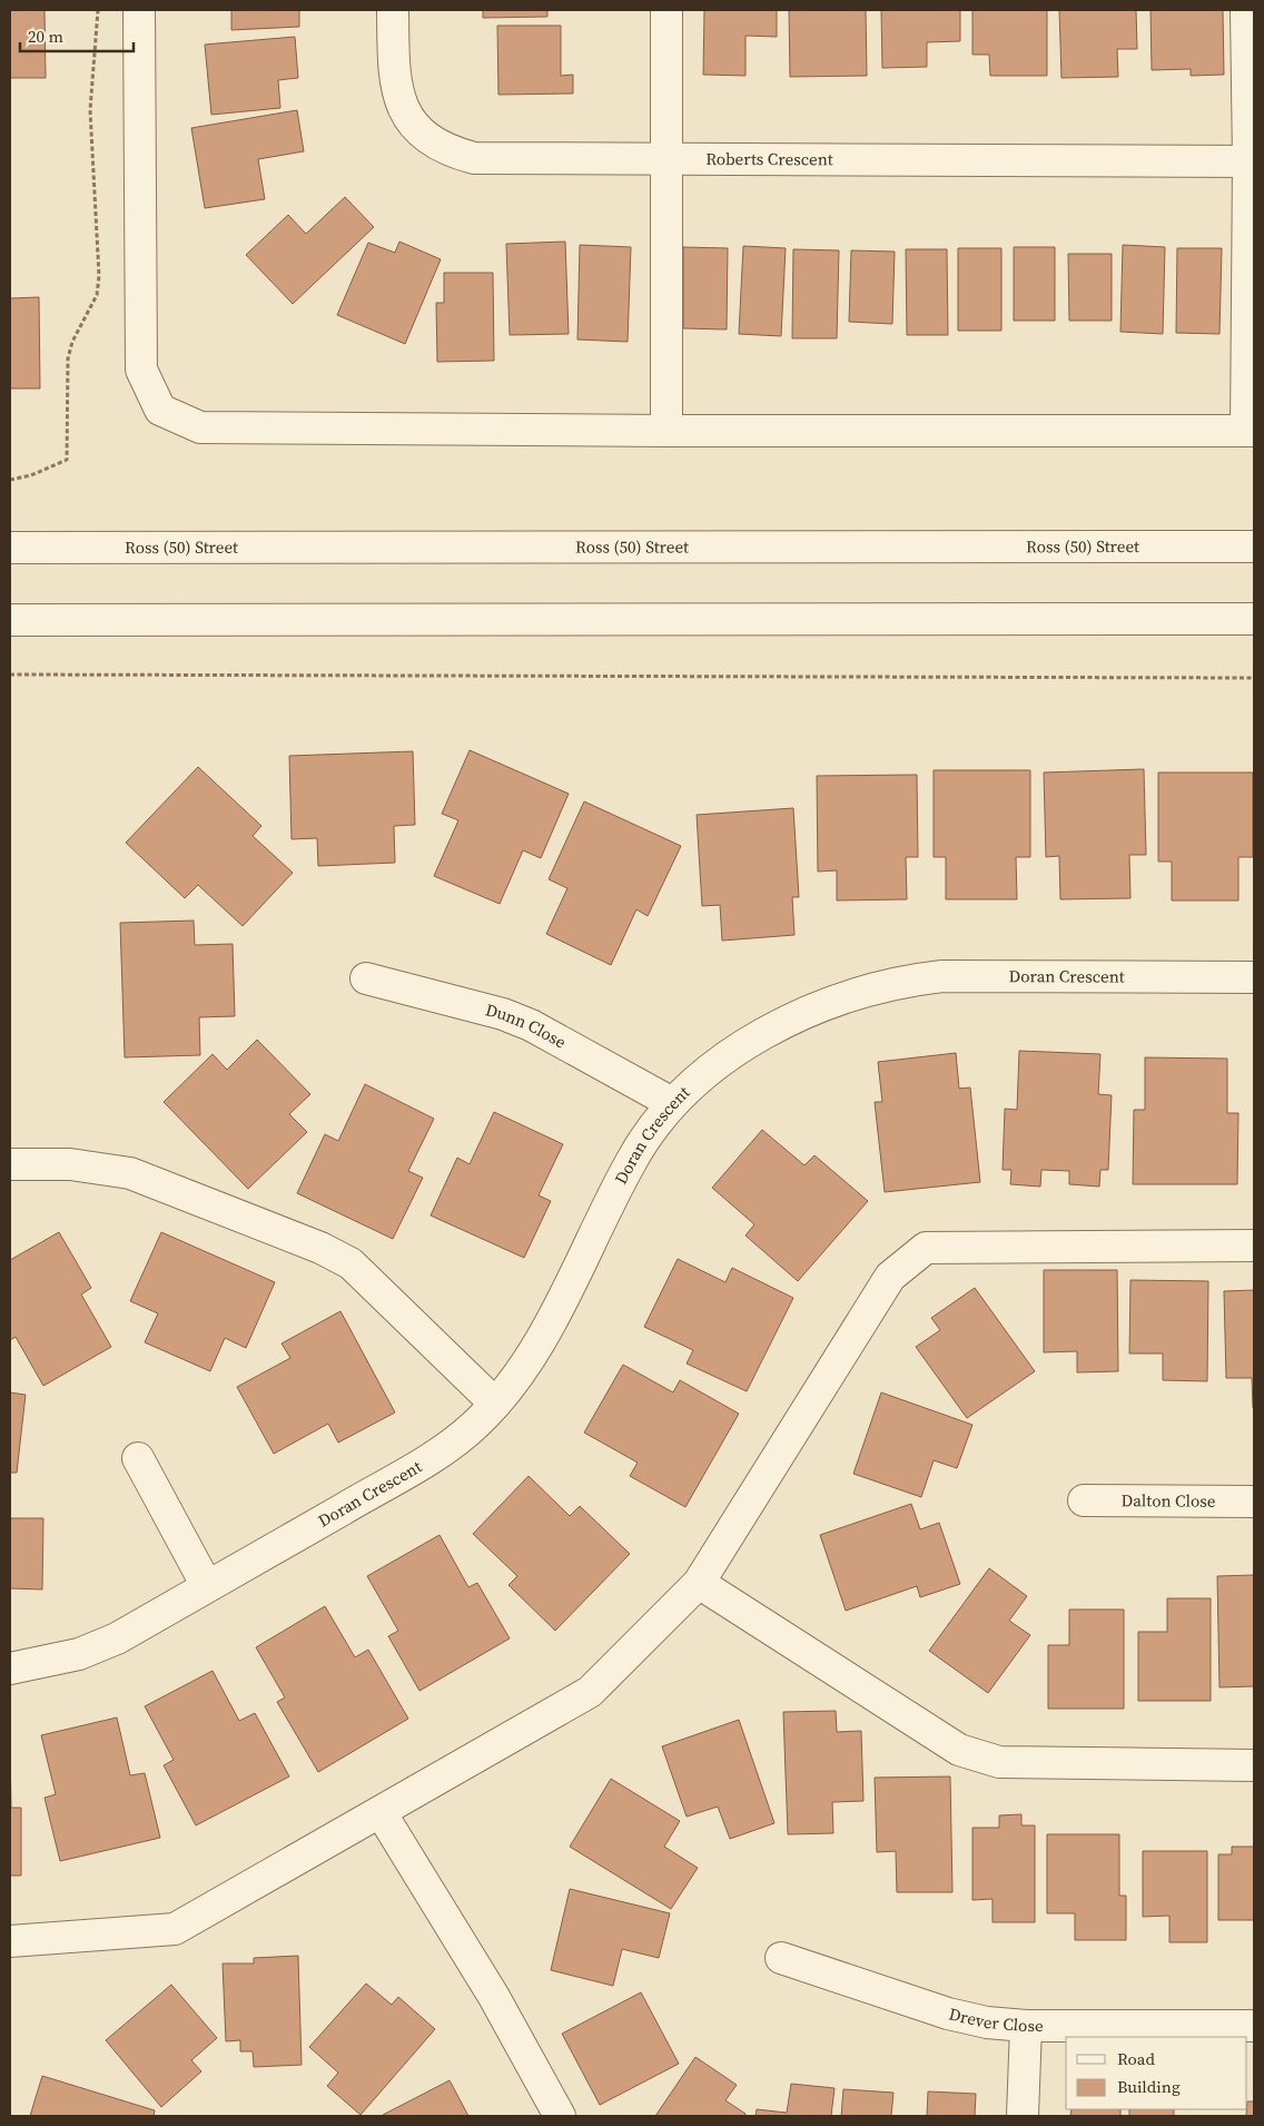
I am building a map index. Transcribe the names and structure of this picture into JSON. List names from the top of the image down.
{
  "streets": {
    "street": [
      "Roberts Crescent",
      "Ross (50) Street",
      "Doran Crescent",
      "Dunn Close",
      "Dalton Close",
      "Drever Close"
    ]
  },
  "crossings": [
    ["Doran Crescent", "Dunn Close"]
  ],
  "legend": ["Road", "Building"],
  "scale_bar": "20 m"
}
